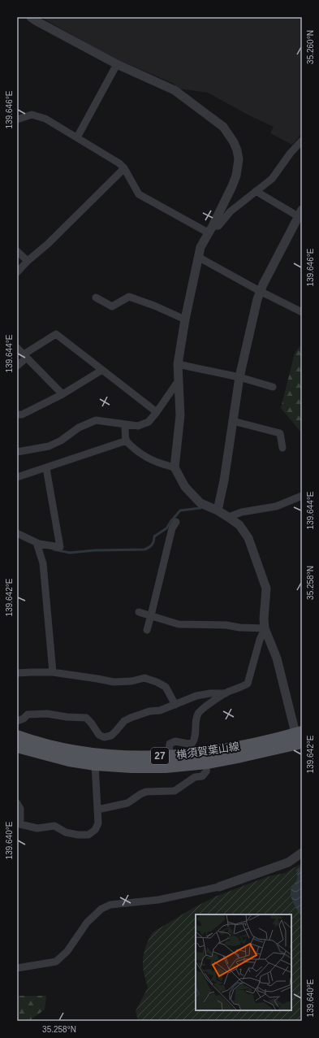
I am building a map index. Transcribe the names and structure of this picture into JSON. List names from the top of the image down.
{
  "streets": {
    "main road": ["横須賀葉山線", "27"]
  },
  "coordinates": [
    "35.260°N",
    "139.646°E",
    "139.644°E",
    "35.258°N",
    "139.642°E",
    "139.640°E"
  ]
}
